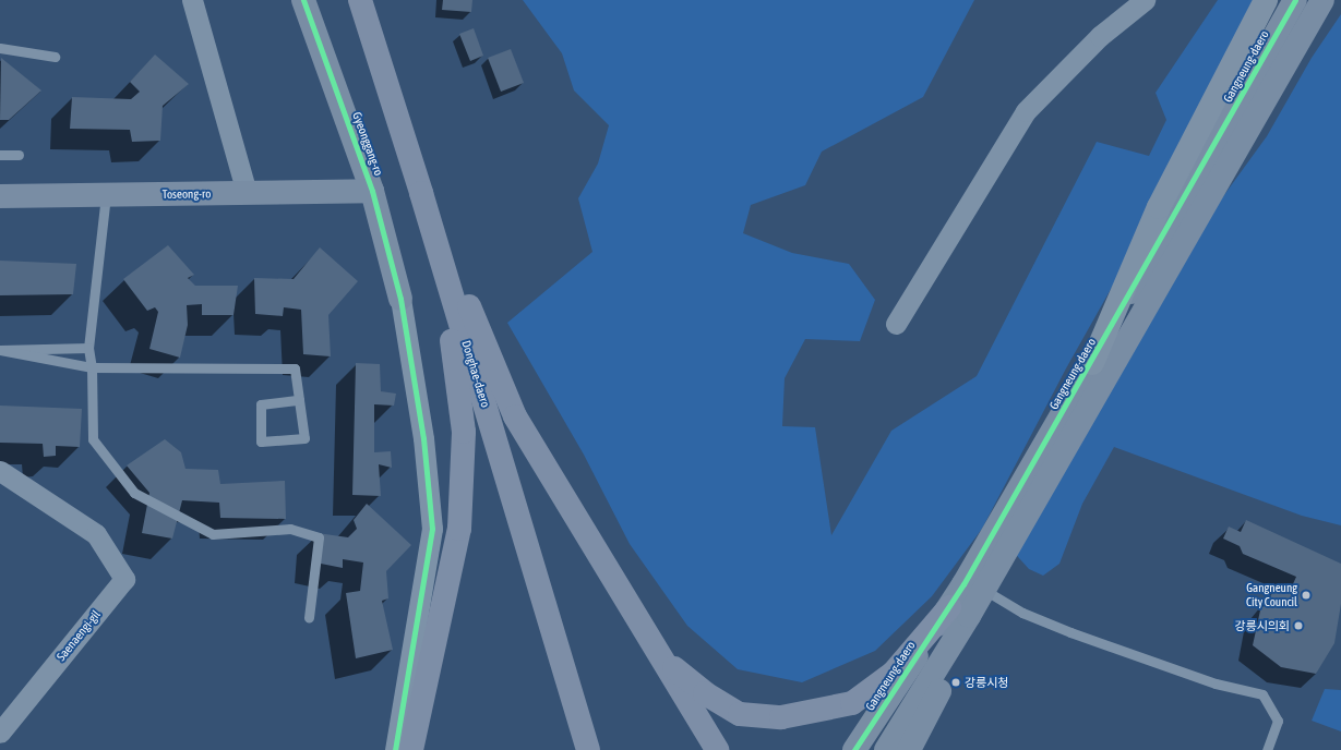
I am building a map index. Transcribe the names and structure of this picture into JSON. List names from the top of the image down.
{
  "streets": {
    "main road": ["Donghae-daero"],
    "street": [
      "Gangneung-daero",
      "Gyeonggang-ro",
      "Toseong-ro",
      "Saenaengi-gil"
    ]
  },
  "crossings": [
    ["Gyeonggang-ro", "Toseong-ro"]
  ],
  "places": ["Gangneung City Council", "강릉시의회", "강릉시청"]
}
